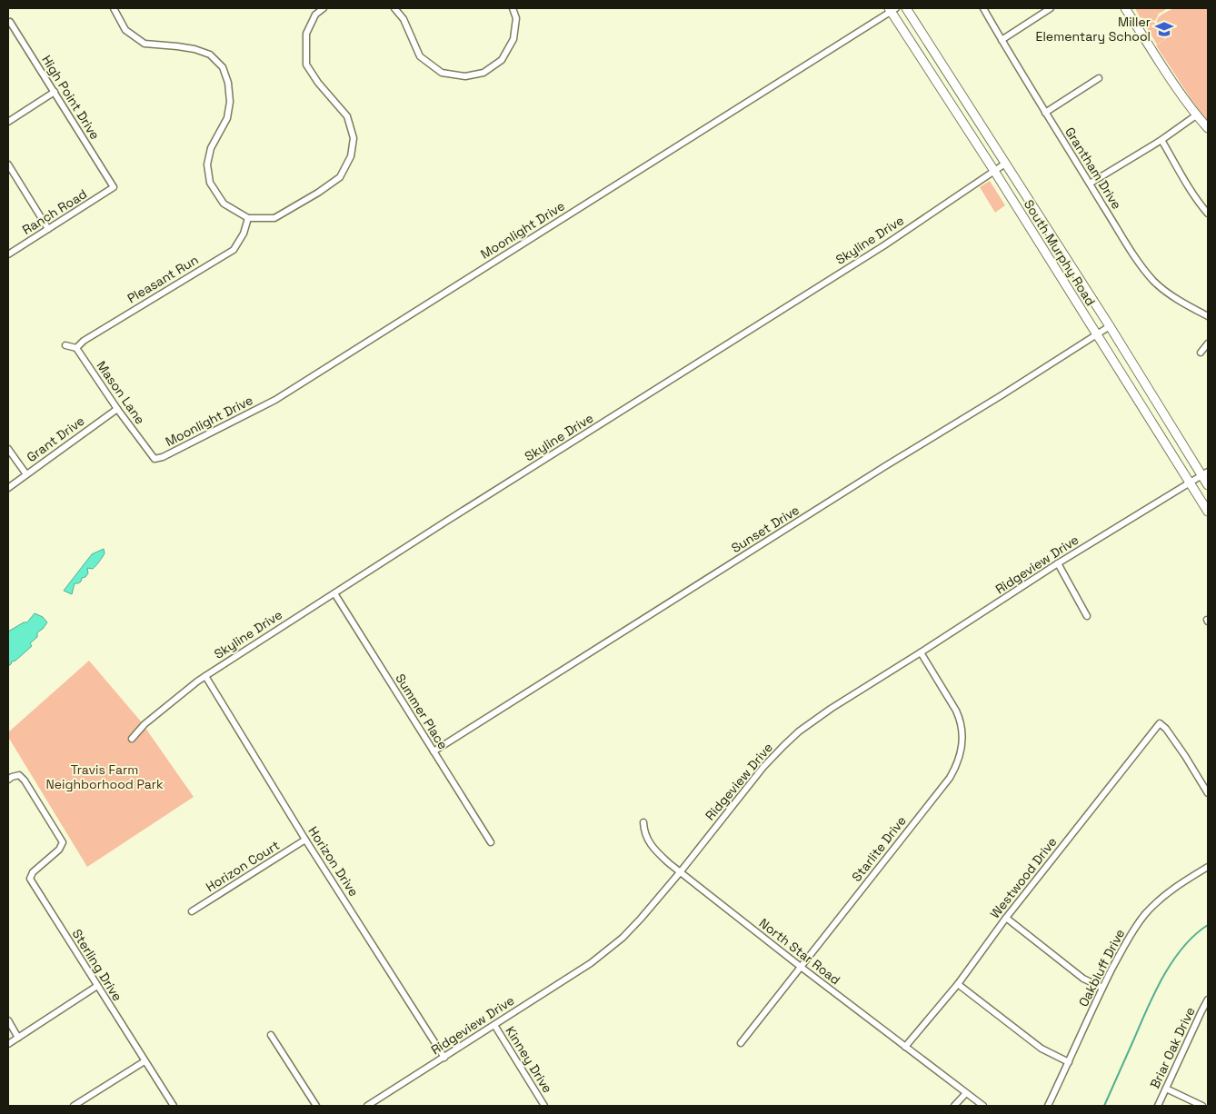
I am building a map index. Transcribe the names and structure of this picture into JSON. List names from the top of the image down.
{
  "streets": {
    "main road": ["South Murphy Road"],
    "street": [
      "High Point Drive",
      "Grantham Drive",
      "Ranch Road",
      "Moonlight Drive",
      "Skyline Drive",
      "Pleasant Run",
      "Mason Lane",
      "Grant Drive",
      "Sunset Drive",
      "Ridgeview Drive",
      "Summer Place",
      "Starlite Drive",
      "Horizon Drive",
      "Horizon Court",
      "Westwood Drive",
      "North Star Road",
      "Sterling Drive",
      "Oakbluff Drive",
      "Briar Oak Drive",
      "Kinney Drive"
    ]
  },
  "crossings": [
    ["High Point Drive", "Ranch Road"],
    ["Moonlight Drive", "South Murphy Road"],
    ["Moonlight Drive", "Mason Lane"],
    ["Skyline Drive", "South Murphy Road"],
    ["Skyline Drive", "Summer Place"],
    ["Skyline Drive", "Horizon Drive"],
    ["South Murphy Road", "Sunset Drive"],
    ["South Murphy Road", "Ridgeview Drive"],
    ["Pleasant Run", "Mason Lane"],
    ["Mason Lane", "Grant Drive"],
    ["Sunset Drive", "Summer Place"],
    ["Ridgeview Drive", "Starlite Drive"],
    ["Ridgeview Drive", "Horizon Drive"],
    ["Ridgeview Drive", "North Star Road"],
    ["Ridgeview Drive", "Kinney Drive"],
    ["Starlite Drive", "North Star Road"],
    ["Horizon Drive", "Horizon Court"],
    ["Westwood Drive", "North Star Road"]
  ],
  "parks": ["Travis Farm Neighborhood Park"],
  "places": {
    "school or university": ["Miller Elementary School"]
  }
}
